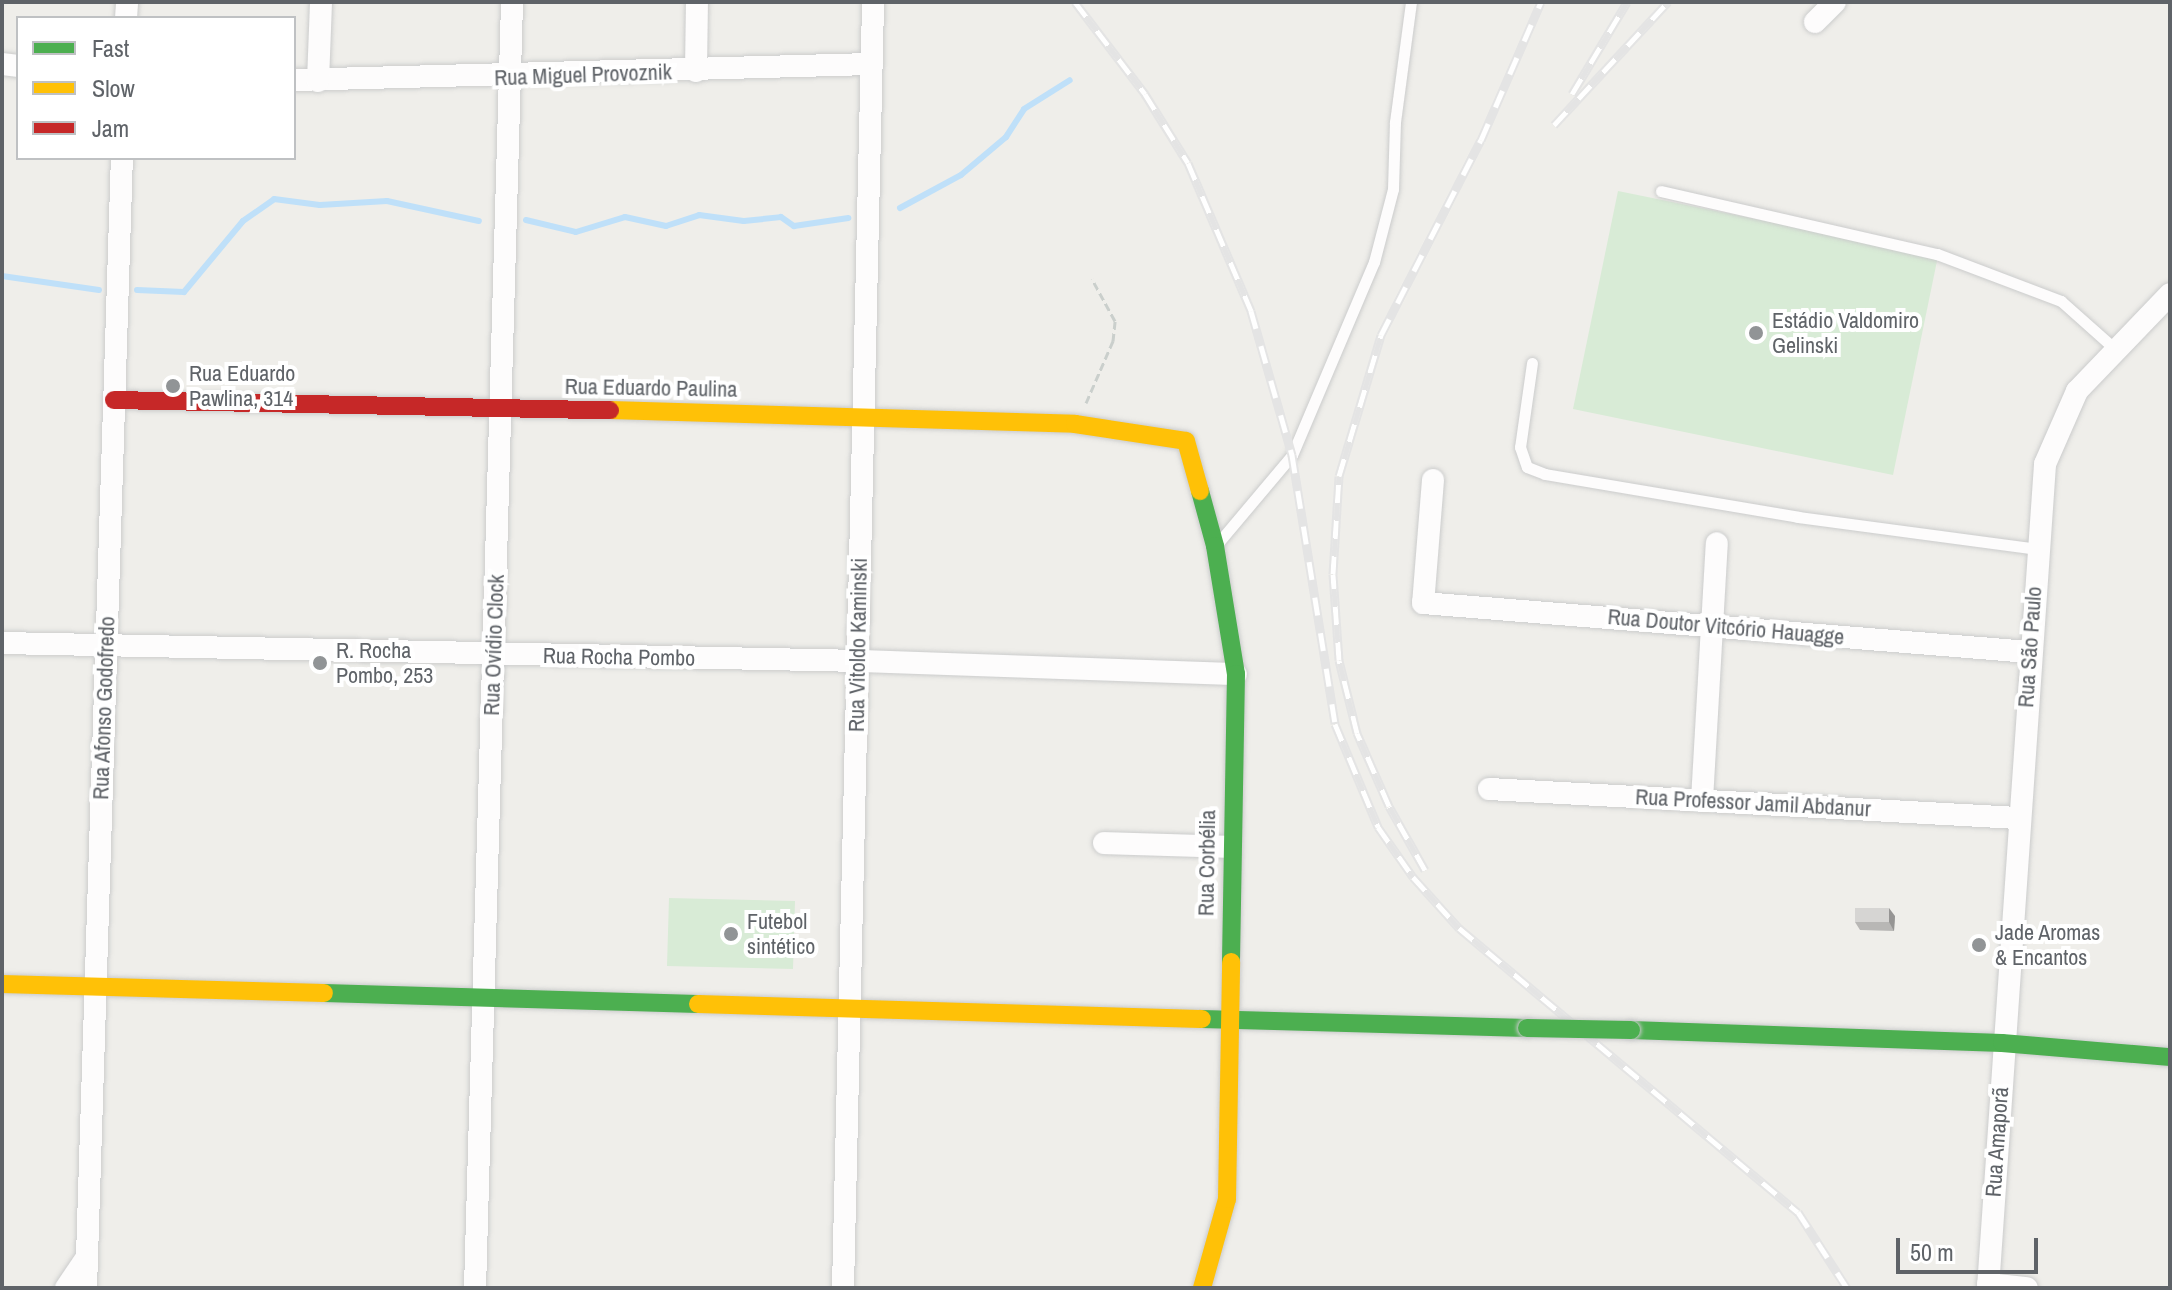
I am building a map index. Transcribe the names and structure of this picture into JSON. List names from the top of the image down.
{
  "streets": {
    "street": [
      "Rua Miguel Provoznik",
      "Rua Eduardo Paulina",
      "Rua Doutor Vitcório Hauagge",
      "Rua Ovídio Clock",
      "Rua Vitoldo Kaminski",
      "Rua São Paulo",
      "Rua Rocha Pombo",
      "Rua Afonso Godofredo",
      "Rua Professor Jamil Abdanur",
      "Rua Corbélia",
      "Rua Amaporã"
    ]
  },
  "crossings": [
    ["Rua Miguel Provoznik", "Rua Ovídio Clock"],
    ["Rua Miguel Provoznik", "Rua Vitoldo Kaminski"],
    ["Rua Eduardo Paulina", "Rua Ovídio Clock"],
    ["Rua Eduardo Paulina", "Rua Vitoldo Kaminski"],
    ["Rua Eduardo Paulina", "Rua Afonso Godofredo"],
    ["Rua Eduardo Paulina", "Rua Corbélia"],
    ["Rua Doutor Vitcório Hauagge", "Rua São Paulo"],
    ["Rua Ovídio Clock", "Rua Rocha Pombo"],
    ["Rua Vitoldo Kaminski", "Rua Rocha Pombo"],
    ["Rua São Paulo", "Rua Professor Jamil Abdanur"],
    ["Rua São Paulo", "Rua Amaporã"],
    ["Rua Rocha Pombo", "Rua Afonso Godofredo"],
    ["Rua Rocha Pombo", "Rua Corbélia"]
  ],
  "places": [
    "Estádio Valdomiro Gelinski",
    "Rua Eduardo Pawlina, 314",
    "R. Rocha Pombo, 253",
    "Futebol sintético",
    "Jade Aromas & Encantos"
  ],
  "legend": ["Fast", "Slow", "Jam"],
  "scale_bar": "50 m"
}
